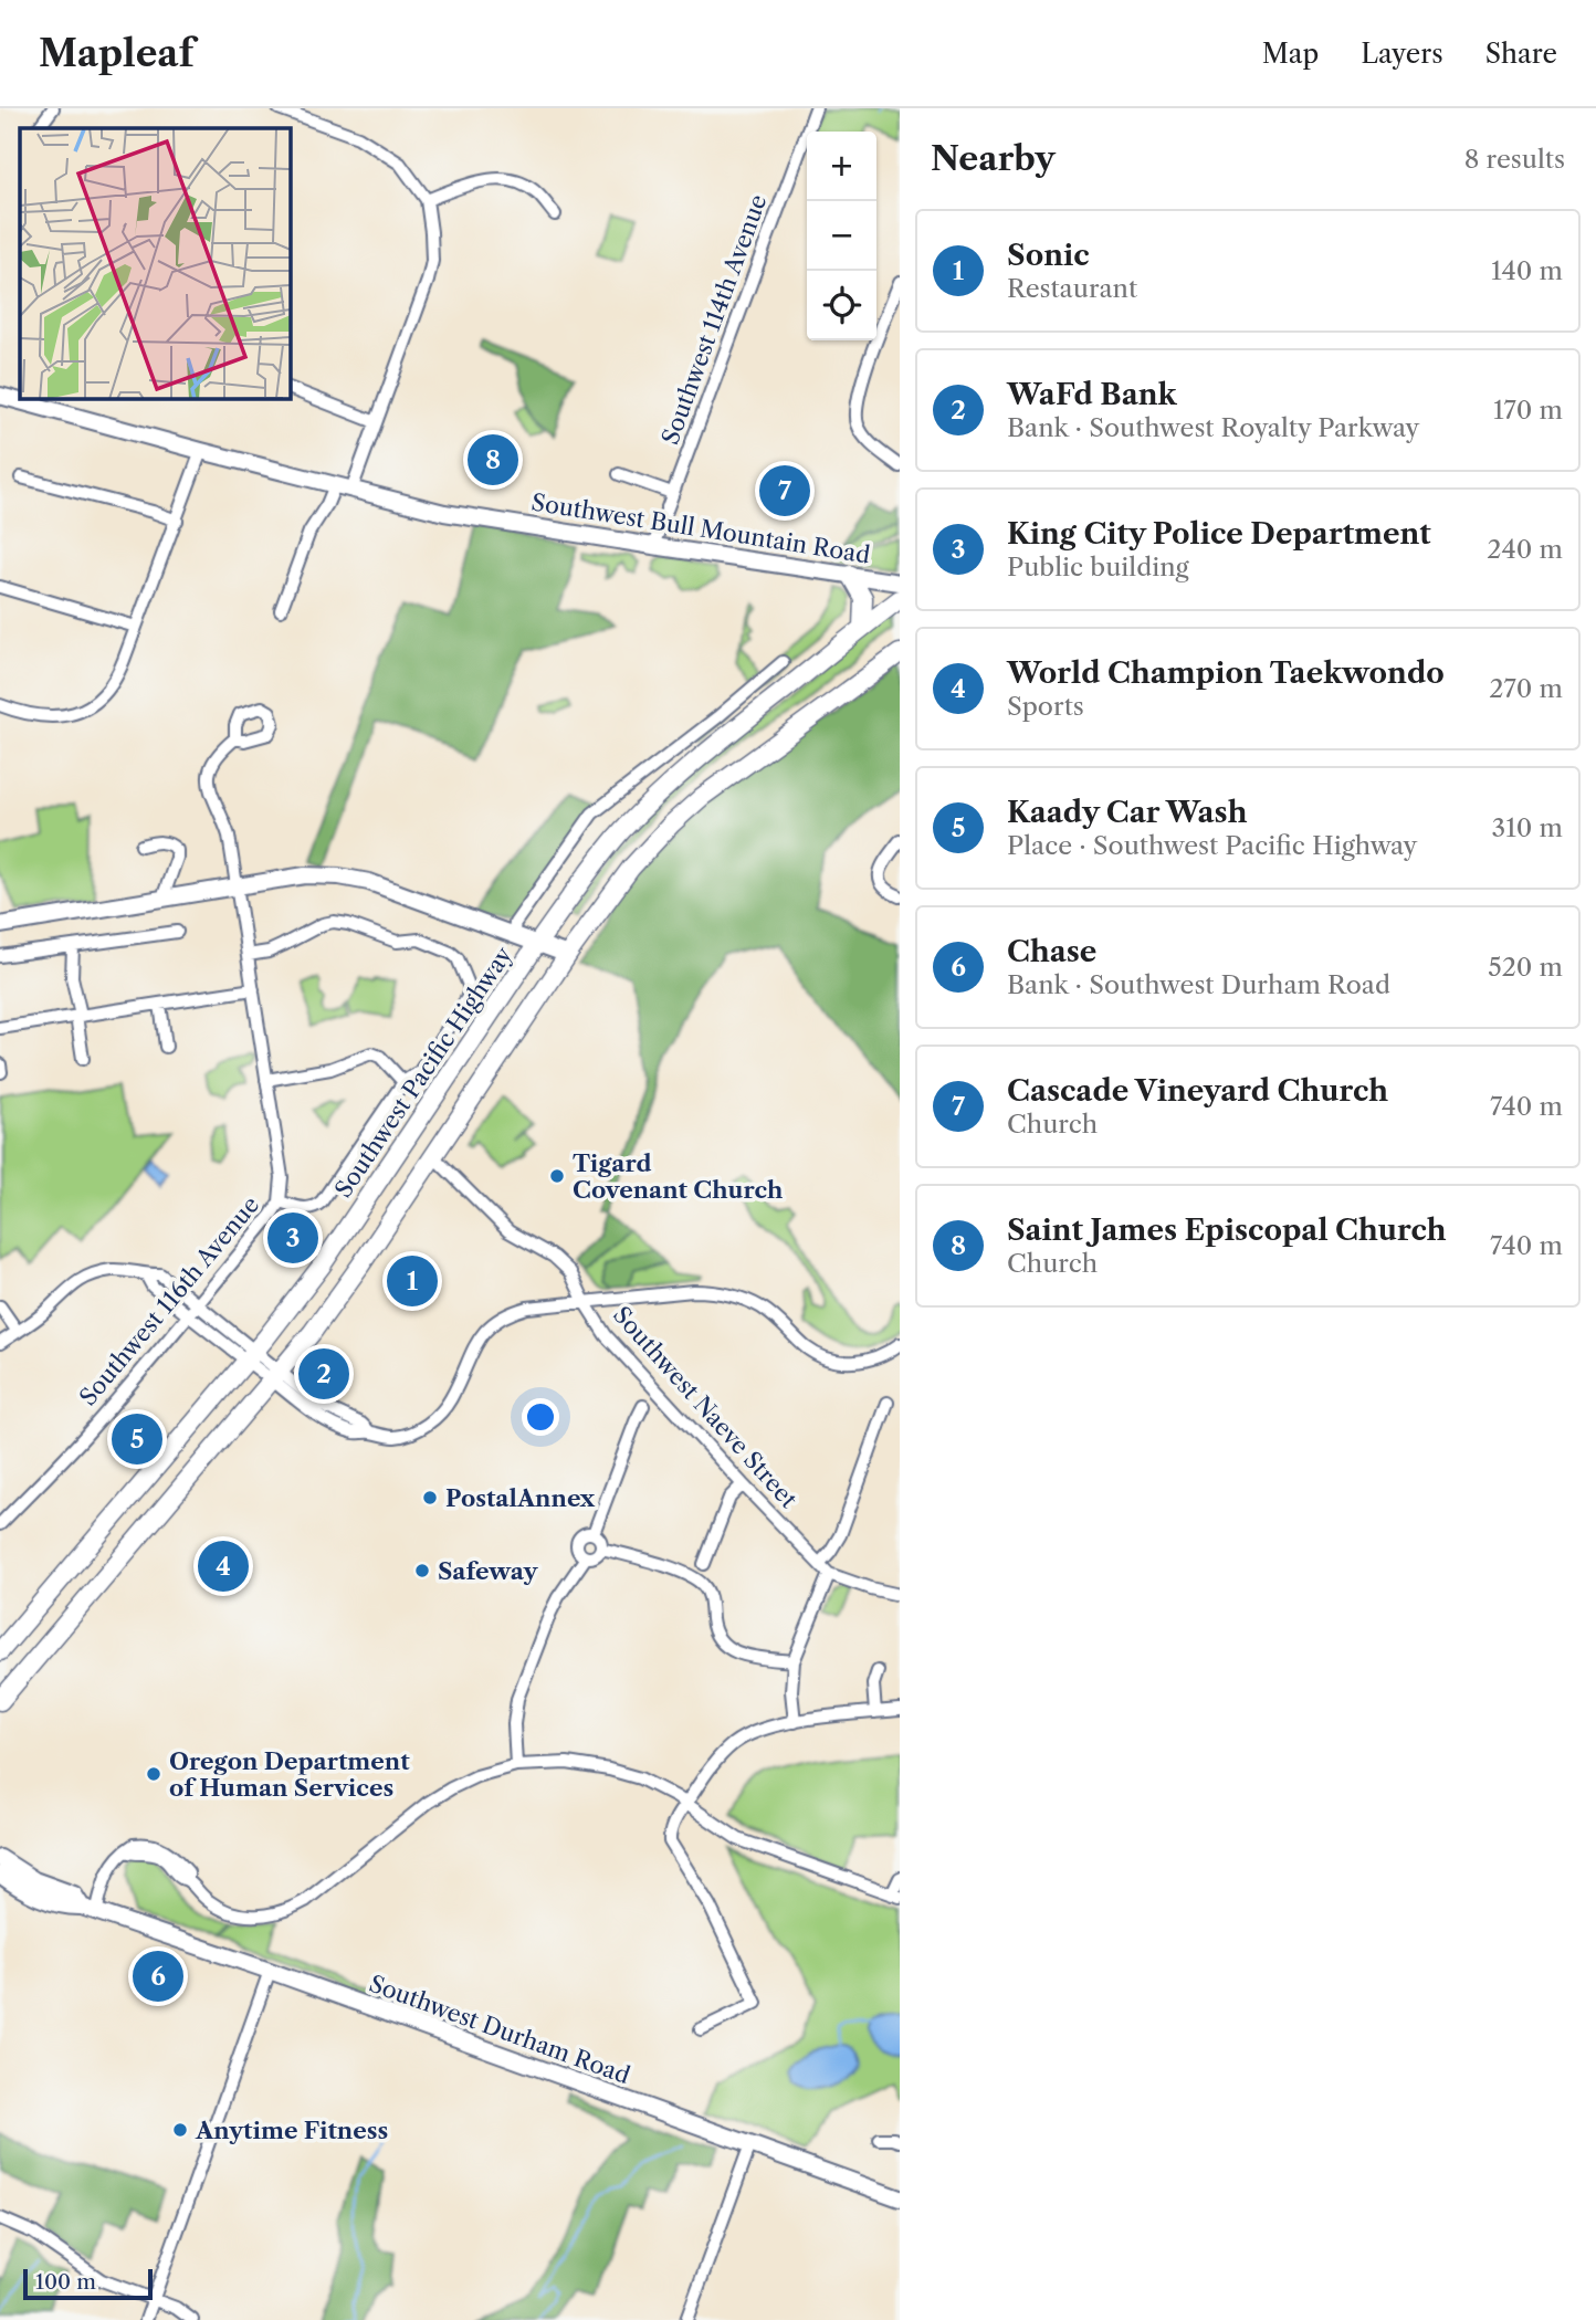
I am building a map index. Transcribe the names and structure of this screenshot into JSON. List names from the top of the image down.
{
  "streets": {
    "highway": ["Southwest Pacific Highway"],
    "main road": ["Southwest Bull Mountain Road", "Southwest Durham Road"],
    "street": ["Southwest 114th Avenue", "Southwest 116th Avenue", "Southwest Naeve Street"]
  },
  "crossings": [
    ["Southwest 114th Avenue", "Southwest Bull Mountain Road"]
  ],
  "places": [
    "Tigard Covenant Church",
    "PostalAnnex",
    "Safeway",
    "Oregon Department of Human Services",
    "Anytime Fitness"
  ],
  "scale_bar": "100 m",
  "page": {
    "header": "Mapleaf",
    "nav": ["Map", "Layers", "Share"],
    "heading": ["Nearby", "8 results"],
    "map_buttons": ["+", "−"],
    "list": [
      {
        "mark": "1",
        "name": "Sonic",
        "note": "Restaurant",
        "value": "140 m"
      },
      {
        "mark": "2",
        "name": "WaFd Bank",
        "note": "Bank · Southwest Royalty Parkway",
        "value": "170 m"
      },
      {
        "mark": "3",
        "name": "King City Police Department",
        "note": "Public building",
        "value": "240 m"
      },
      {
        "mark": "4",
        "name": "World Champion Taekwondo",
        "note": "Sports",
        "value": "270 m"
      },
      {
        "mark": "5",
        "name": "Kaady Car Wash",
        "note": "Place · Southwest Pacific Highway",
        "value": "310 m"
      },
      {
        "mark": "6",
        "name": "Chase",
        "note": "Bank · Southwest Durham Road",
        "value": "520 m"
      },
      {
        "mark": "7",
        "name": "Cascade Vineyard Church",
        "note": "Church",
        "value": "740 m"
      },
      {
        "mark": "8",
        "name": "Saint James Episcopal Church",
        "note": "Church",
        "value": "740 m"
      }
    ],
    "pins": [
      "8",
      "7",
      "3",
      "1",
      "2",
      "5",
      "4",
      "6"
    ],
    "scale": "100 m"
  }
}
